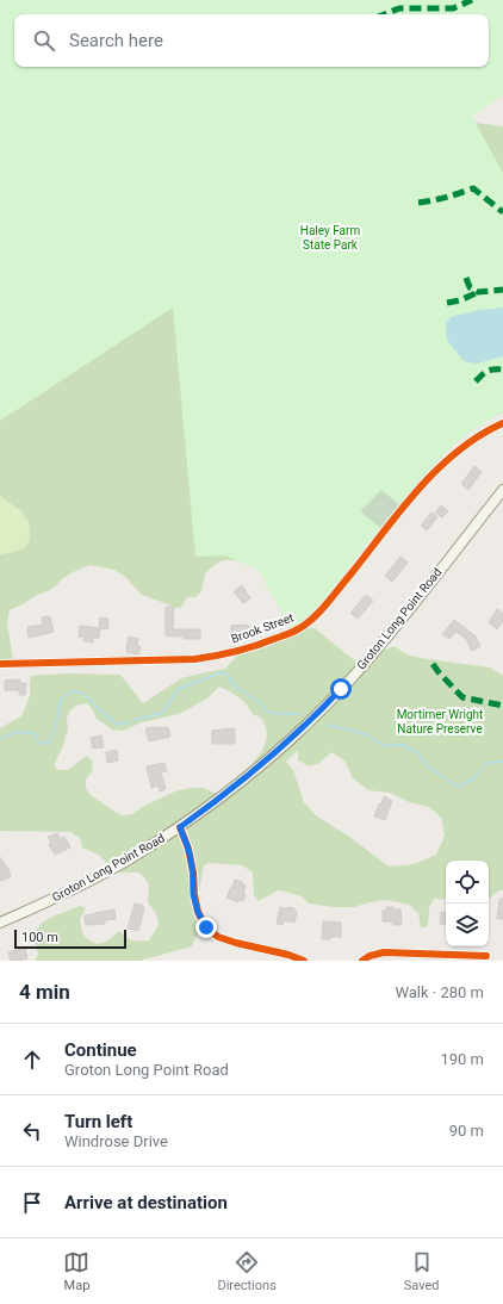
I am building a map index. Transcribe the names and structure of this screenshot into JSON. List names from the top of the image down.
{
  "streets": {
    "main road": ["Groton Long Point Road"],
    "street": ["Brook Street"]
  },
  "parks": ["Haley Farm State Park", "Mortimer Wright Nature Preserve"],
  "scale_bar": "100 m",
  "page": {
    "search": "Search here",
    "scale": "100 m",
    "heading": ["4 min", "Walk · 280 m"],
    "list": [
      ["Continue", "Groton Long Point Road", "190 m"],
      ["Turn left", "Windrose Drive", "90 m"],
      "Arrive at destination"
    ],
    "nav": ["Map", "Directions", "Saved"]
  }
}
